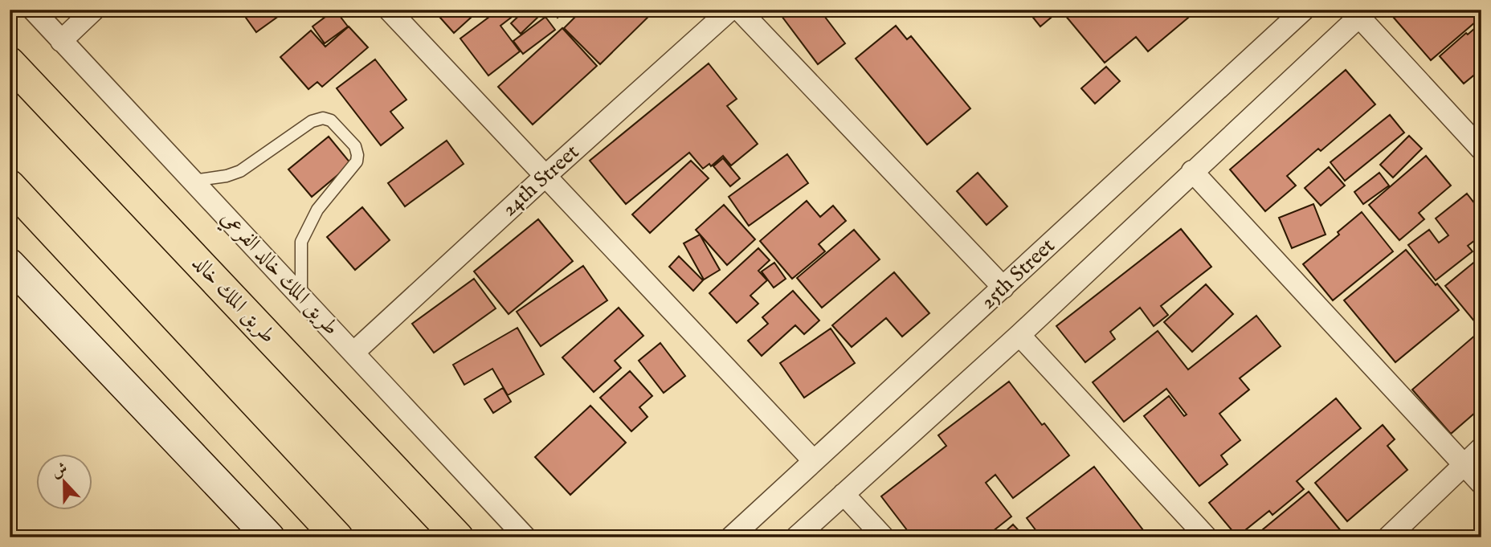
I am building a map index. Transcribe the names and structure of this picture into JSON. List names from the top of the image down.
{
  "streets": {
    "highway": ["طريق الملك خالد"],
    "street": ["24th Street", "طريق الملك خالد الفرعي", "25th Street"]
  },
  "crossings": [
    ["24th Street", "طريق الملك خالد الفرعي"]
  ],
  "north": "top"
}
